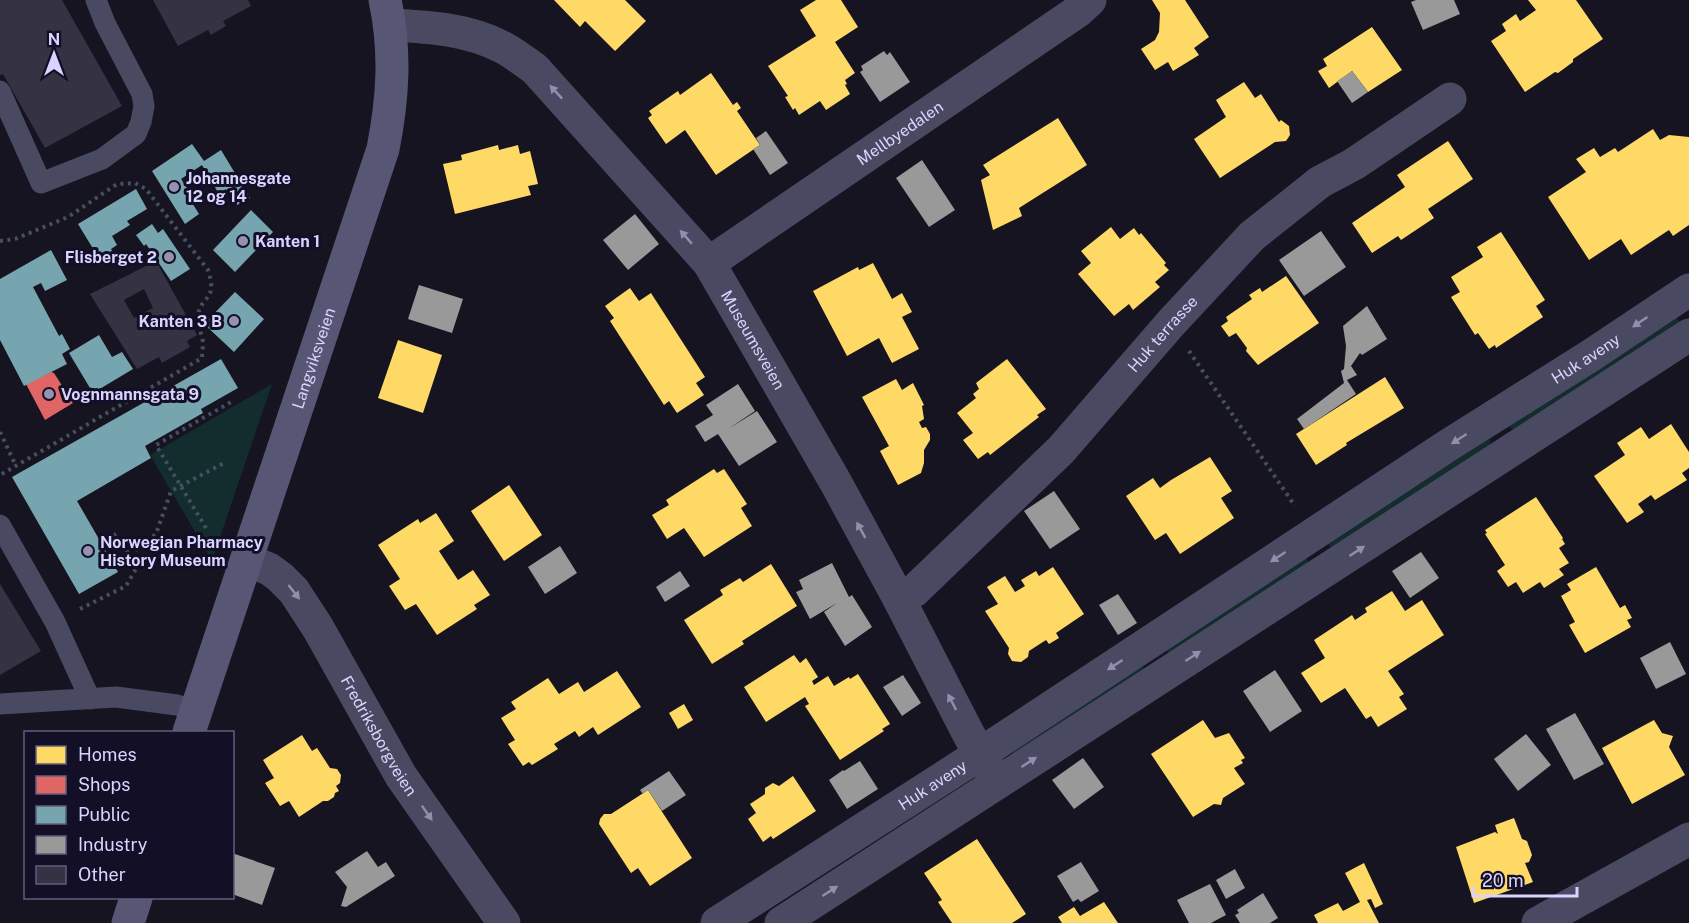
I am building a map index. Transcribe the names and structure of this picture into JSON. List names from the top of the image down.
{
  "streets": {
    "street": [
      "Mellbyedalen",
      "Huk terrasse",
      "Museumsveien",
      "Huk aveny",
      "Langviksveien",
      "Fredriksborgveien"
    ]
  },
  "crossings": [
    ["Mellbyedalen", "Museumsveien"],
    ["Huk terrasse", "Museumsveien"],
    ["Museumsveien", "Huk aveny"],
    ["Museumsveien", "Langviksveien"],
    ["Langviksveien", "Fredriksborgveien"]
  ],
  "one_way": ["Museumsveien", "Fredriksborgveien"],
  "places": [
    "Johannesgate 12 og 14",
    "Kanten 1",
    "Flisberget 2",
    "Kanten 3 B",
    "Vognmannsgata 9",
    "Norwegian Pharmacy History Museum"
  ],
  "legend": [
    "Homes",
    "Shops",
    "Public",
    "Industry",
    "Other"
  ],
  "scale_bar": "20 m",
  "north": "top"
}
